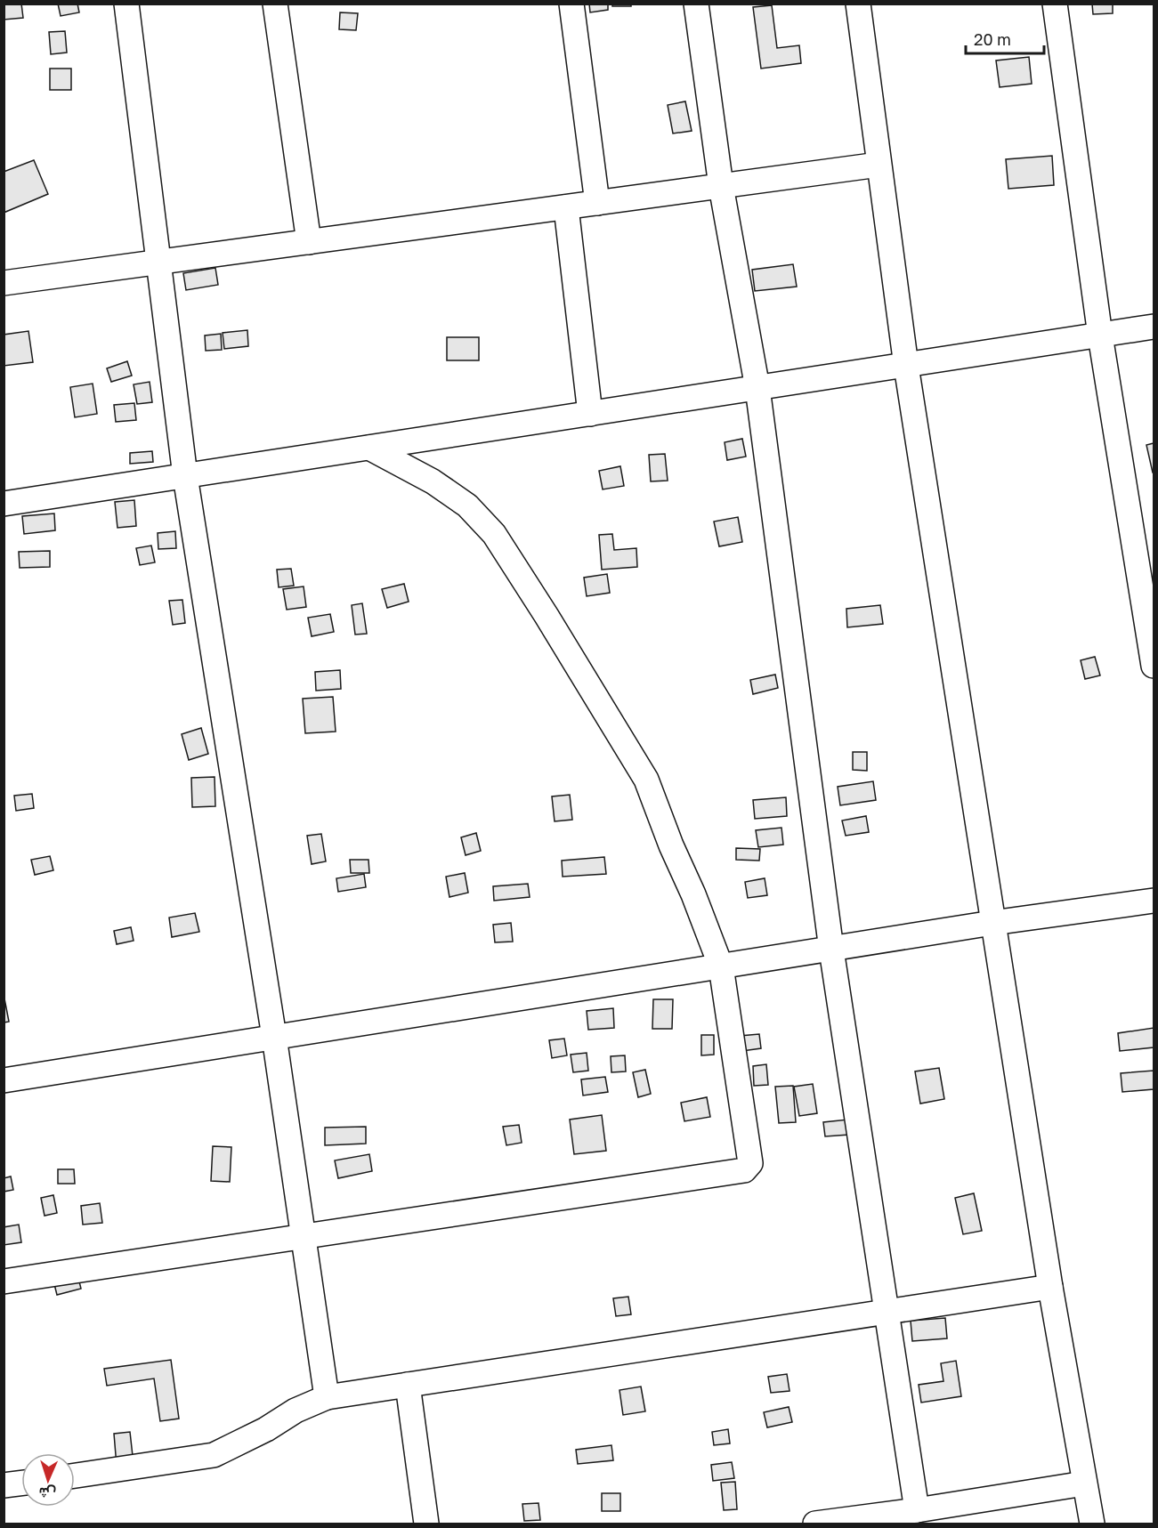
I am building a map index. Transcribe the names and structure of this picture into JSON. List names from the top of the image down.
{
  "scale_bar": "20 m",
  "north": "bottom"
}
